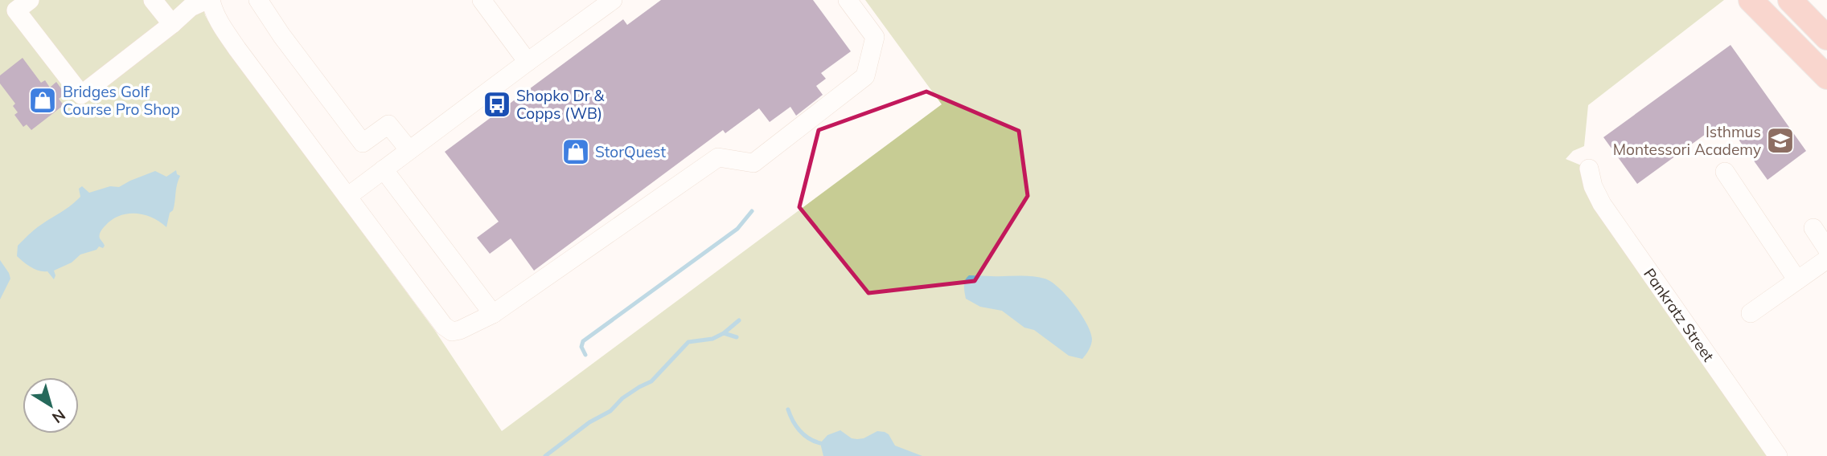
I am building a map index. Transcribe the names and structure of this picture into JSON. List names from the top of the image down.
{
  "streets": {
    "street": ["Pankratz Street"]
  },
  "places": {
    "shop": ["Bridges Golf Course Pro Shop", "StorQuest"],
    "bus stop": ["Shopko Dr & Copps (WB)"],
    "school or university": ["Isthmus Montessori Academy"]
  },
  "north": "bottom right"
}
